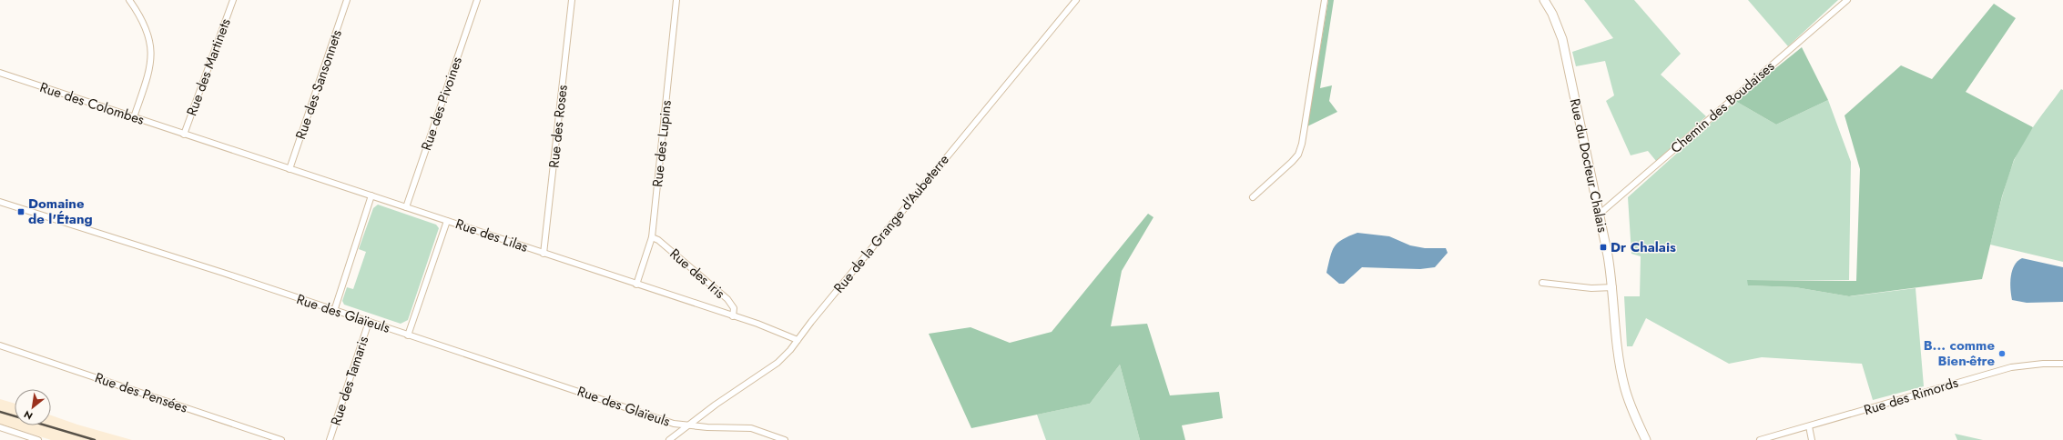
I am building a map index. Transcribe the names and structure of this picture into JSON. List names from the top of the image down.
{
  "streets": {
    "main road": ["Rue du Docteur Chalais"],
    "street": [
      "Rue des Martinets",
      "Rue des Sansonnets",
      "Rue des Colombes",
      "Rue des Pivoines",
      "Chemin des Boudaises",
      "Rue des Roses",
      "Rue des Lupins",
      "Rue de la Grange d'Aubeterre",
      "Rue des Lilas",
      "Rue des Iris",
      "Rue des Glaïeuls",
      "Rue des Tamaris",
      "Rue des Pensées",
      "Rue des Rimords"
    ]
  },
  "crossings": [
    ["Rue des Martinets", "Rue des Colombes"],
    ["Rue des Martinets", "Rue des Lilas"],
    ["Rue des Sansonnets", "Rue des Lilas"],
    ["Rue des Colombes", "Rue des Lilas"],
    ["Rue des Pivoines", "Rue des Lilas"],
    ["Chemin des Boudaises", "Rue du Docteur Chalais"],
    ["Rue des Roses", "Rue des Lilas"],
    ["Rue des Lupins", "Rue des Lilas"],
    ["Rue des Lupins", "Rue des Iris"],
    ["Rue de la Grange d'Aubeterre", "Rue des Lilas"],
    ["Rue de la Grange d'Aubeterre", "Rue des Glaïeuls"],
    ["Rue des Lilas", "Rue des Iris"],
    ["Rue des Glaïeuls", "Rue des Tamaris"]
  ],
  "places": {
    "transit": ["Domaine de l'Étang", "Dr Chalais"],
    "other": ["B... comme Bien-être"]
  },
  "north": "bottom left"
}
